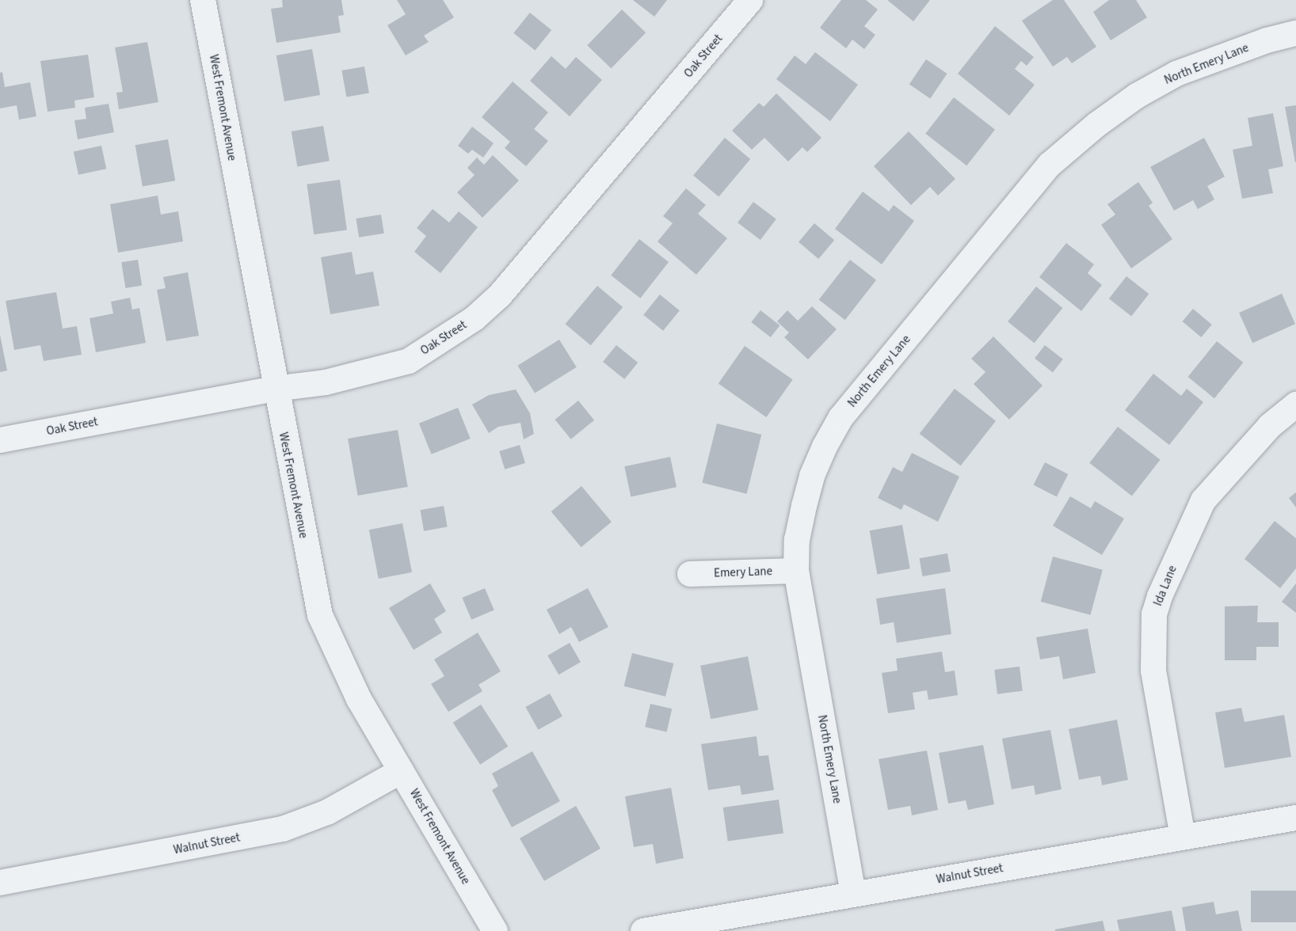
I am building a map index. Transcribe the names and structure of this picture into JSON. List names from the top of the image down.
{
  "streets": {
    "street": [
      "Oak Street",
      "North Emery Lane",
      "West Fremont Avenue",
      "Emery Lane",
      "Ida Lane",
      "Walnut Street"
    ]
  },
  "crossings": [
    ["Oak Street", "West Fremont Avenue"],
    ["North Emery Lane", "Emery Lane"],
    ["North Emery Lane", "Walnut Street"],
    ["West Fremont Avenue", "Walnut Street"],
    ["Ida Lane", "Walnut Street"]
  ]
}
